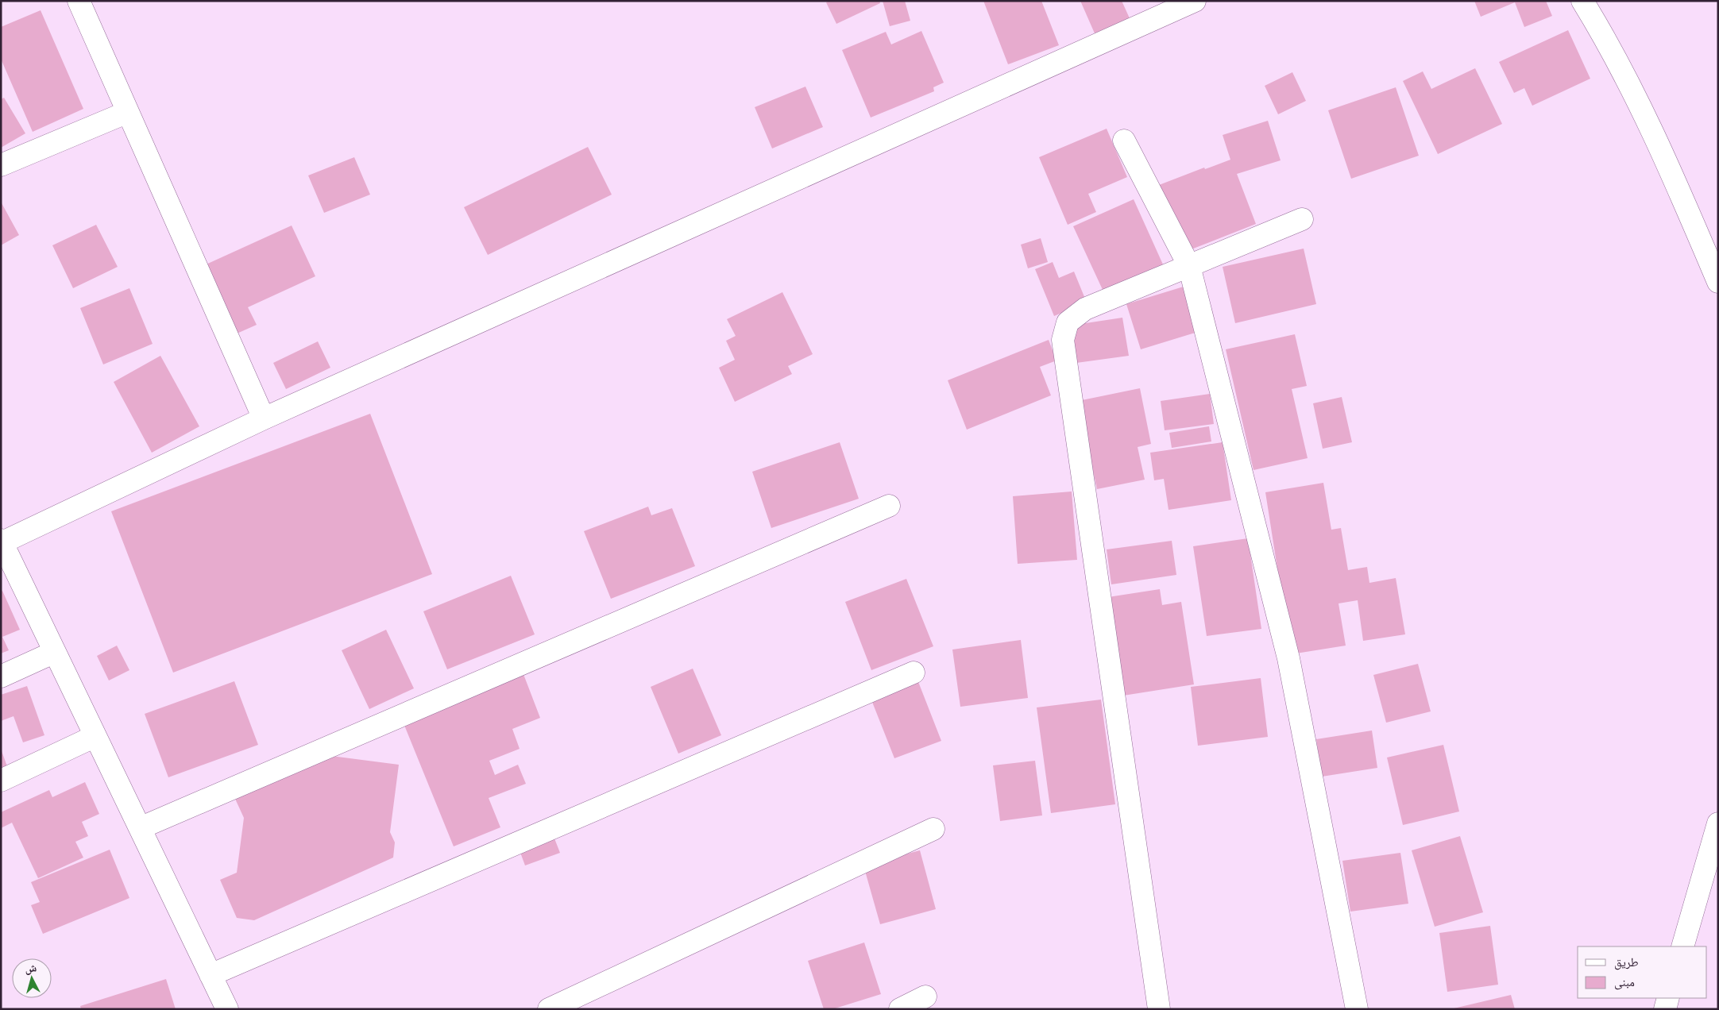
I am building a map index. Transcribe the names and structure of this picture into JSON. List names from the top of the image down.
{
  "legend": ["طريق", "مبنى"],
  "north": "top"
}
